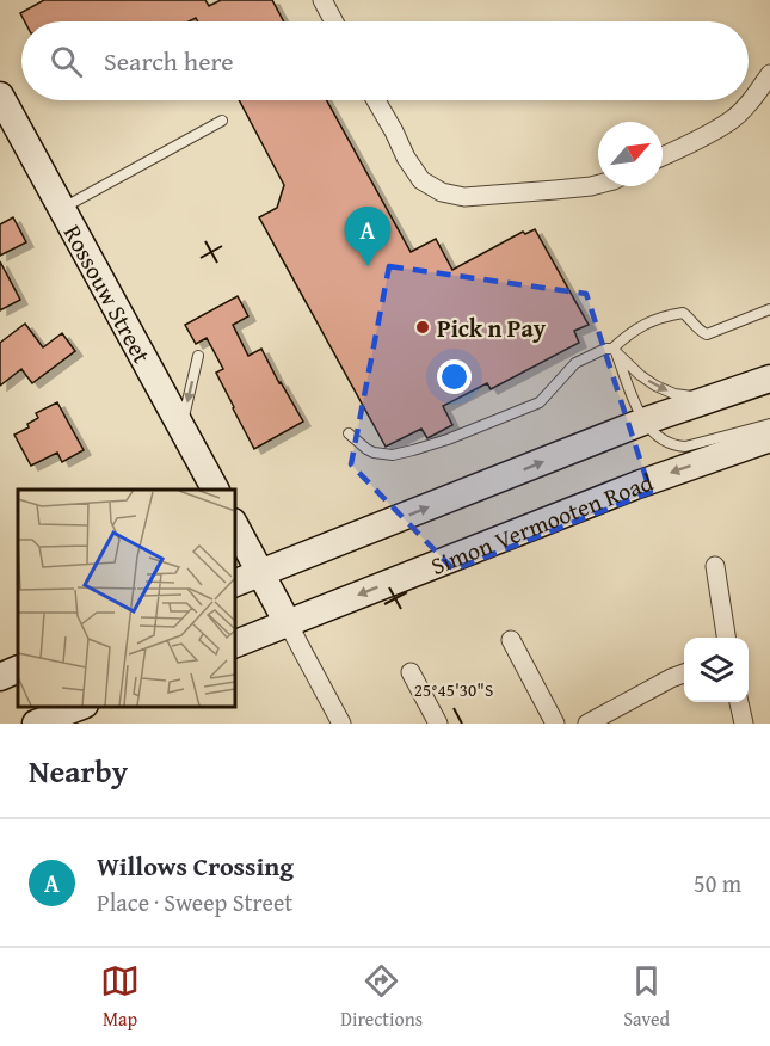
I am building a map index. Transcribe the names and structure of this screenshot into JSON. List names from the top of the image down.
{
  "streets": {
    "main road": ["Rossouw Street", "Simon Vermooten Road"]
  },
  "places": ["Pick n Pay"],
  "north": "top right",
  "page": {
    "search": "Search here",
    "pins": "A",
    "heading": "Nearby",
    "list": [
      {
        "mark": "A",
        "name": "Willows Crossing",
        "note": "Place · Sweep Street",
        "value": "50 m"
      }
    ],
    "nav": ["Map", "Directions", "Saved"]
  },
  "coordinates": ["25°45'30\"S"]
}
